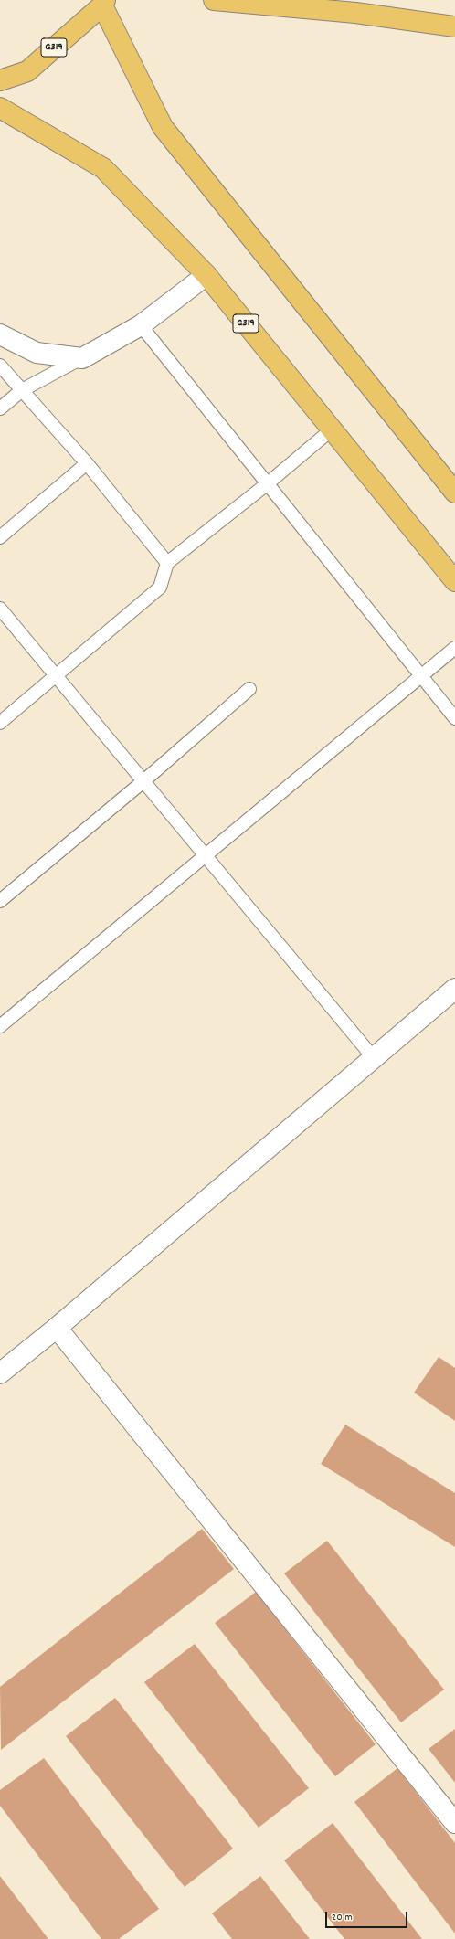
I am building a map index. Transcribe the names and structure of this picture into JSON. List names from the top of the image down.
{
  "streets": {
    "main road": ["G319"]
  },
  "scale_bar": "20 m"
}
